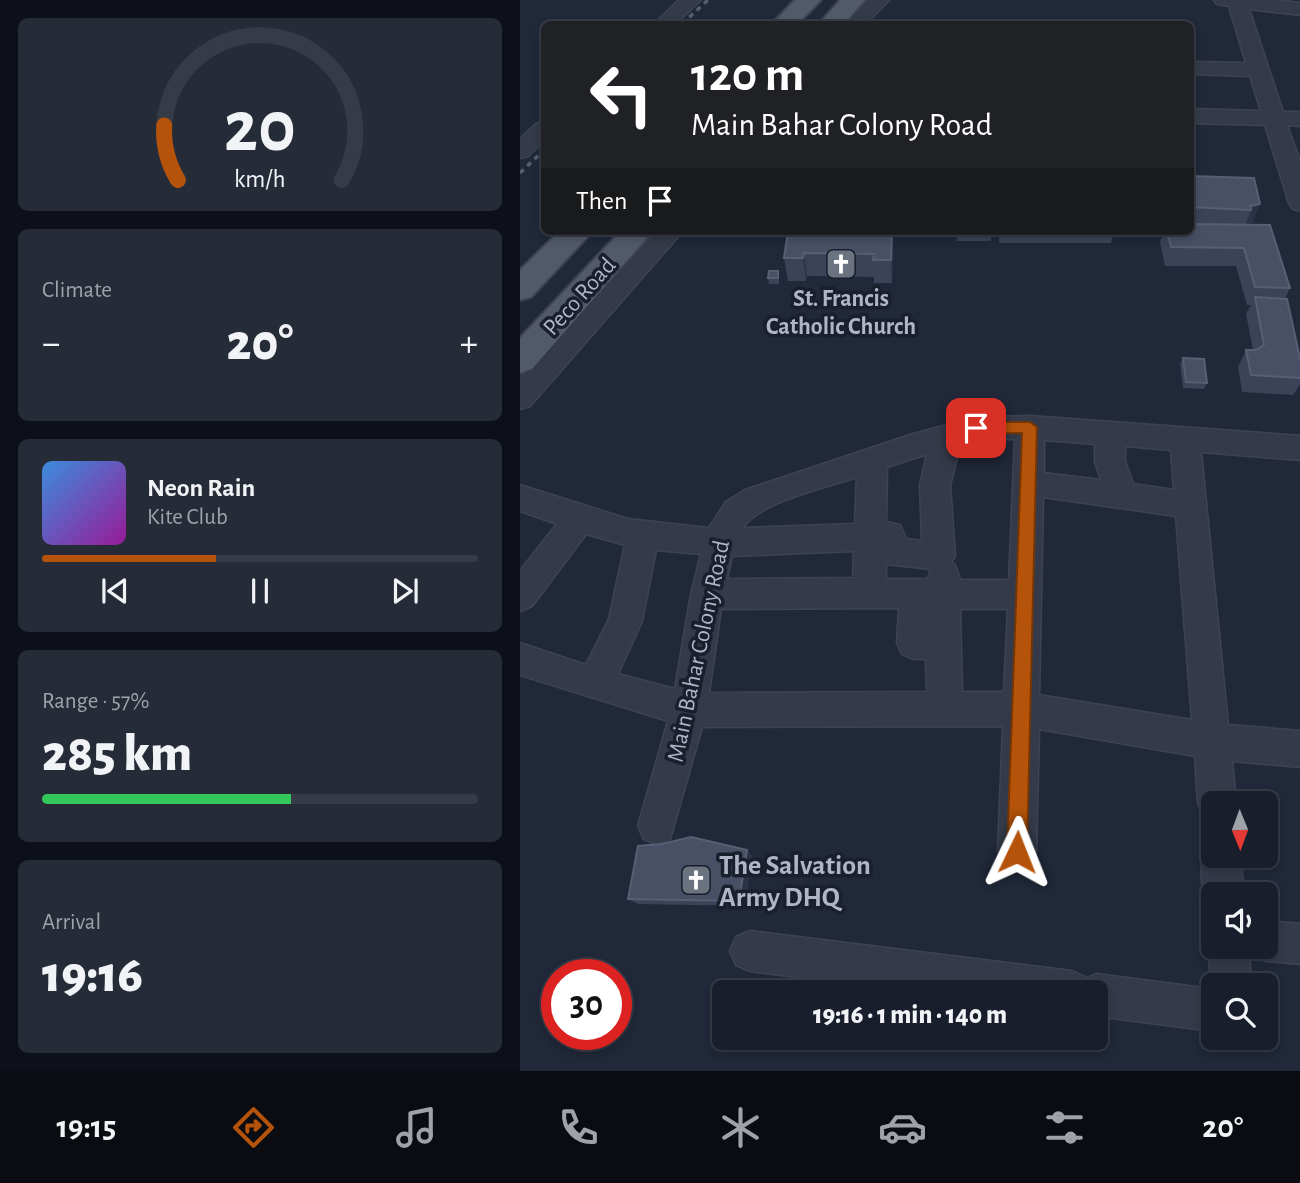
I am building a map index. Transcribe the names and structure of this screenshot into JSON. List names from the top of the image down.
{
  "streets": {
    "main road": ["Peco Road"],
    "street": ["Main Bahar Colony Road"]
  },
  "places": {
    "church": ["St. Francis Catholic Church", "The Salvation Army DHQ"]
  },
  "north": "bottom",
  "page": {
    "turn": ["120 m", "Main Bahar Colony Road"],
    "then": "Then",
    "tile": [
      "Climate",
      ["Range · 57%", "285 km"],
      ["Arrival", "19:16"]
    ],
    "heat": ["−", "20°", "+"],
    "song": ["Neon Rain", "Kite Club"],
    "limit": "30",
    "trip": "19:16 · 1 min · 140 m",
    "tabs": ["19:15", "20°"],
    "gauge": ["20", "km/h"]
  }
}
